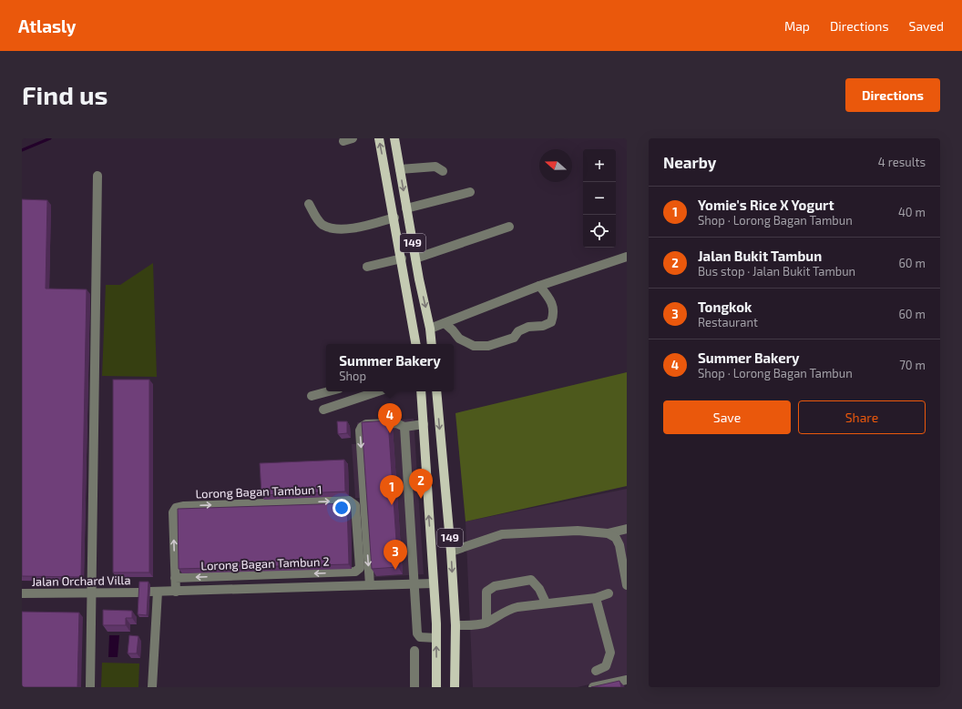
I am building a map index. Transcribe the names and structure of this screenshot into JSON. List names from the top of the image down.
{
  "streets": {
    "main road": ["149"],
    "street": ["Lorong Bagan Tambun 1", "Lorong Bagan Tambun 2", "Jalan Orchard Villa"]
  },
  "crossings": [
    ["149", "Jalan Orchard Villa"],
    ["Lorong Bagan Tambun 1", "Lorong Bagan Tambun 2"]
  ],
  "one_way": ["Lorong Bagan Tambun 2"],
  "north": "left",
  "page": {
    "header": "Atlasly",
    "nav": ["Map", "Directions", "Saved"],
    "buttons": [
      "Directions",
      ["Save", "Share"]
    ],
    "title": "Find us",
    "heading": ["Nearby", "4 results"],
    "map_buttons": ["+", "−"],
    "list": [
      {
        "mark": "1",
        "name": "Yomie's Rice X Yogurt",
        "note": "Shop · Lorong Bagan Tambun",
        "value": "40 m"
      },
      {
        "mark": "2",
        "name": "Jalan Bukit Tambun",
        "note": "Bus stop · Jalan Bukit Tambun",
        "value": "60 m"
      },
      {
        "mark": "3",
        "name": "Tongkok",
        "note": "Restaurant",
        "value": "60 m"
      },
      {
        "mark": "4",
        "name": "Summer Bakery",
        "note": "Shop · Lorong Bagan Tambun",
        "value": "70 m"
      }
    ],
    "popup": ["Summer Bakery", "Shop"],
    "pins": [
      "4",
      "2",
      "1",
      "3"
    ]
  }
}
